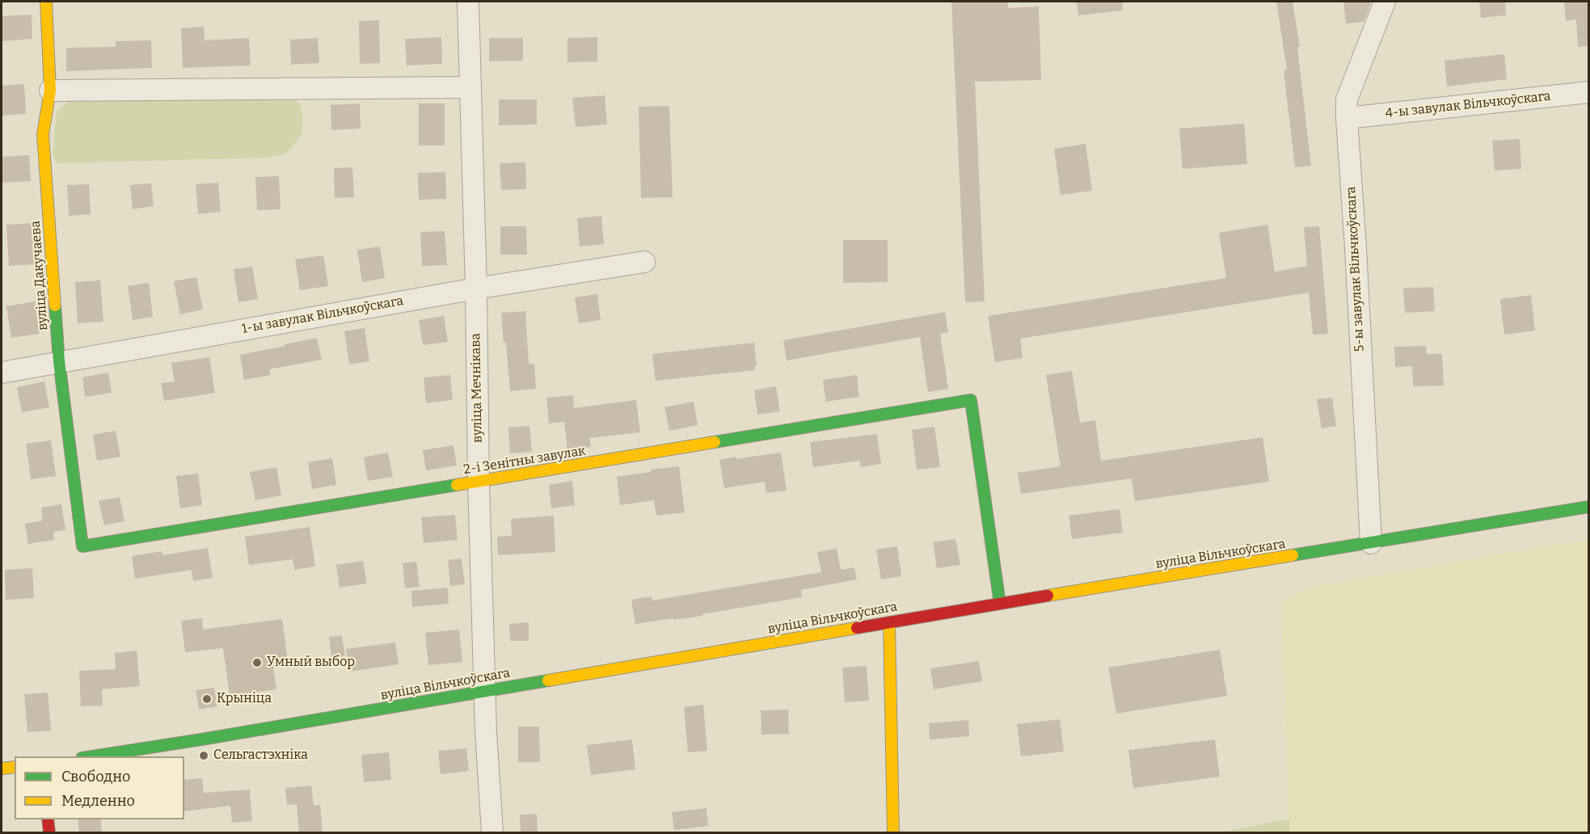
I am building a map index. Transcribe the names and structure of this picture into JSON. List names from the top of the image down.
{
  "streets": {
    "street": [
      "4-ы завулак Вільчкоўскага",
      "5-ы завулак Вільчкоўскага",
      "вуліца Дакучаева",
      "1-ы завулак Вільчкоўскага",
      "вуліца Мечнікава",
      "2-і Зенітны завулак",
      "вуліца Вільчкоўскага"
    ]
  },
  "crossings": [
    ["4-ы завулак Вільчкоўскага", "5-ы завулак Вільчкоўскага"],
    ["5-ы завулак Вільчкоўскага", "вуліца Вільчкоўскага"],
    ["вуліца Дакучаева", "1-ы завулак Вільчкоўскага"],
    ["вуліца Дакучаева", "2-і Зенітны завулак"],
    ["1-ы завулак Вільчкоўскага", "вуліца Мечнікава"],
    ["вуліца Мечнікава", "2-і Зенітны завулак"],
    ["вуліца Мечнікава", "вуліца Вільчкоўскага"],
    ["2-і Зенітны завулак", "вуліца Вільчкоўскага"]
  ],
  "places": ["Умный выбор", "Крыніца", "Сельгастэхніка"],
  "legend": ["Свободно", "Медленно"]
}
